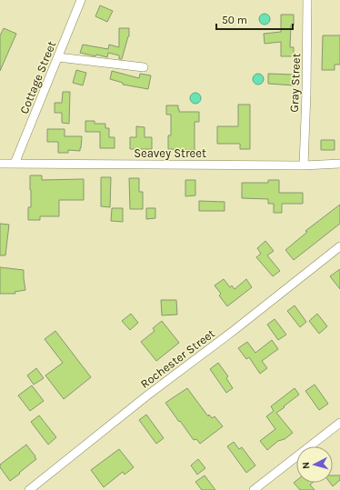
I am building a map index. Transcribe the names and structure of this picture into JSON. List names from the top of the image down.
{
  "streets": {
    "street": [
      "Cottage Street",
      "Gray Street",
      "Seavey Street",
      "Rochester Street"
    ]
  },
  "crossings": [
    ["Cottage Street", "Seavey Street"],
    ["Gray Street", "Seavey Street"]
  ],
  "scale_bar": "50 m",
  "north": "left"
}
